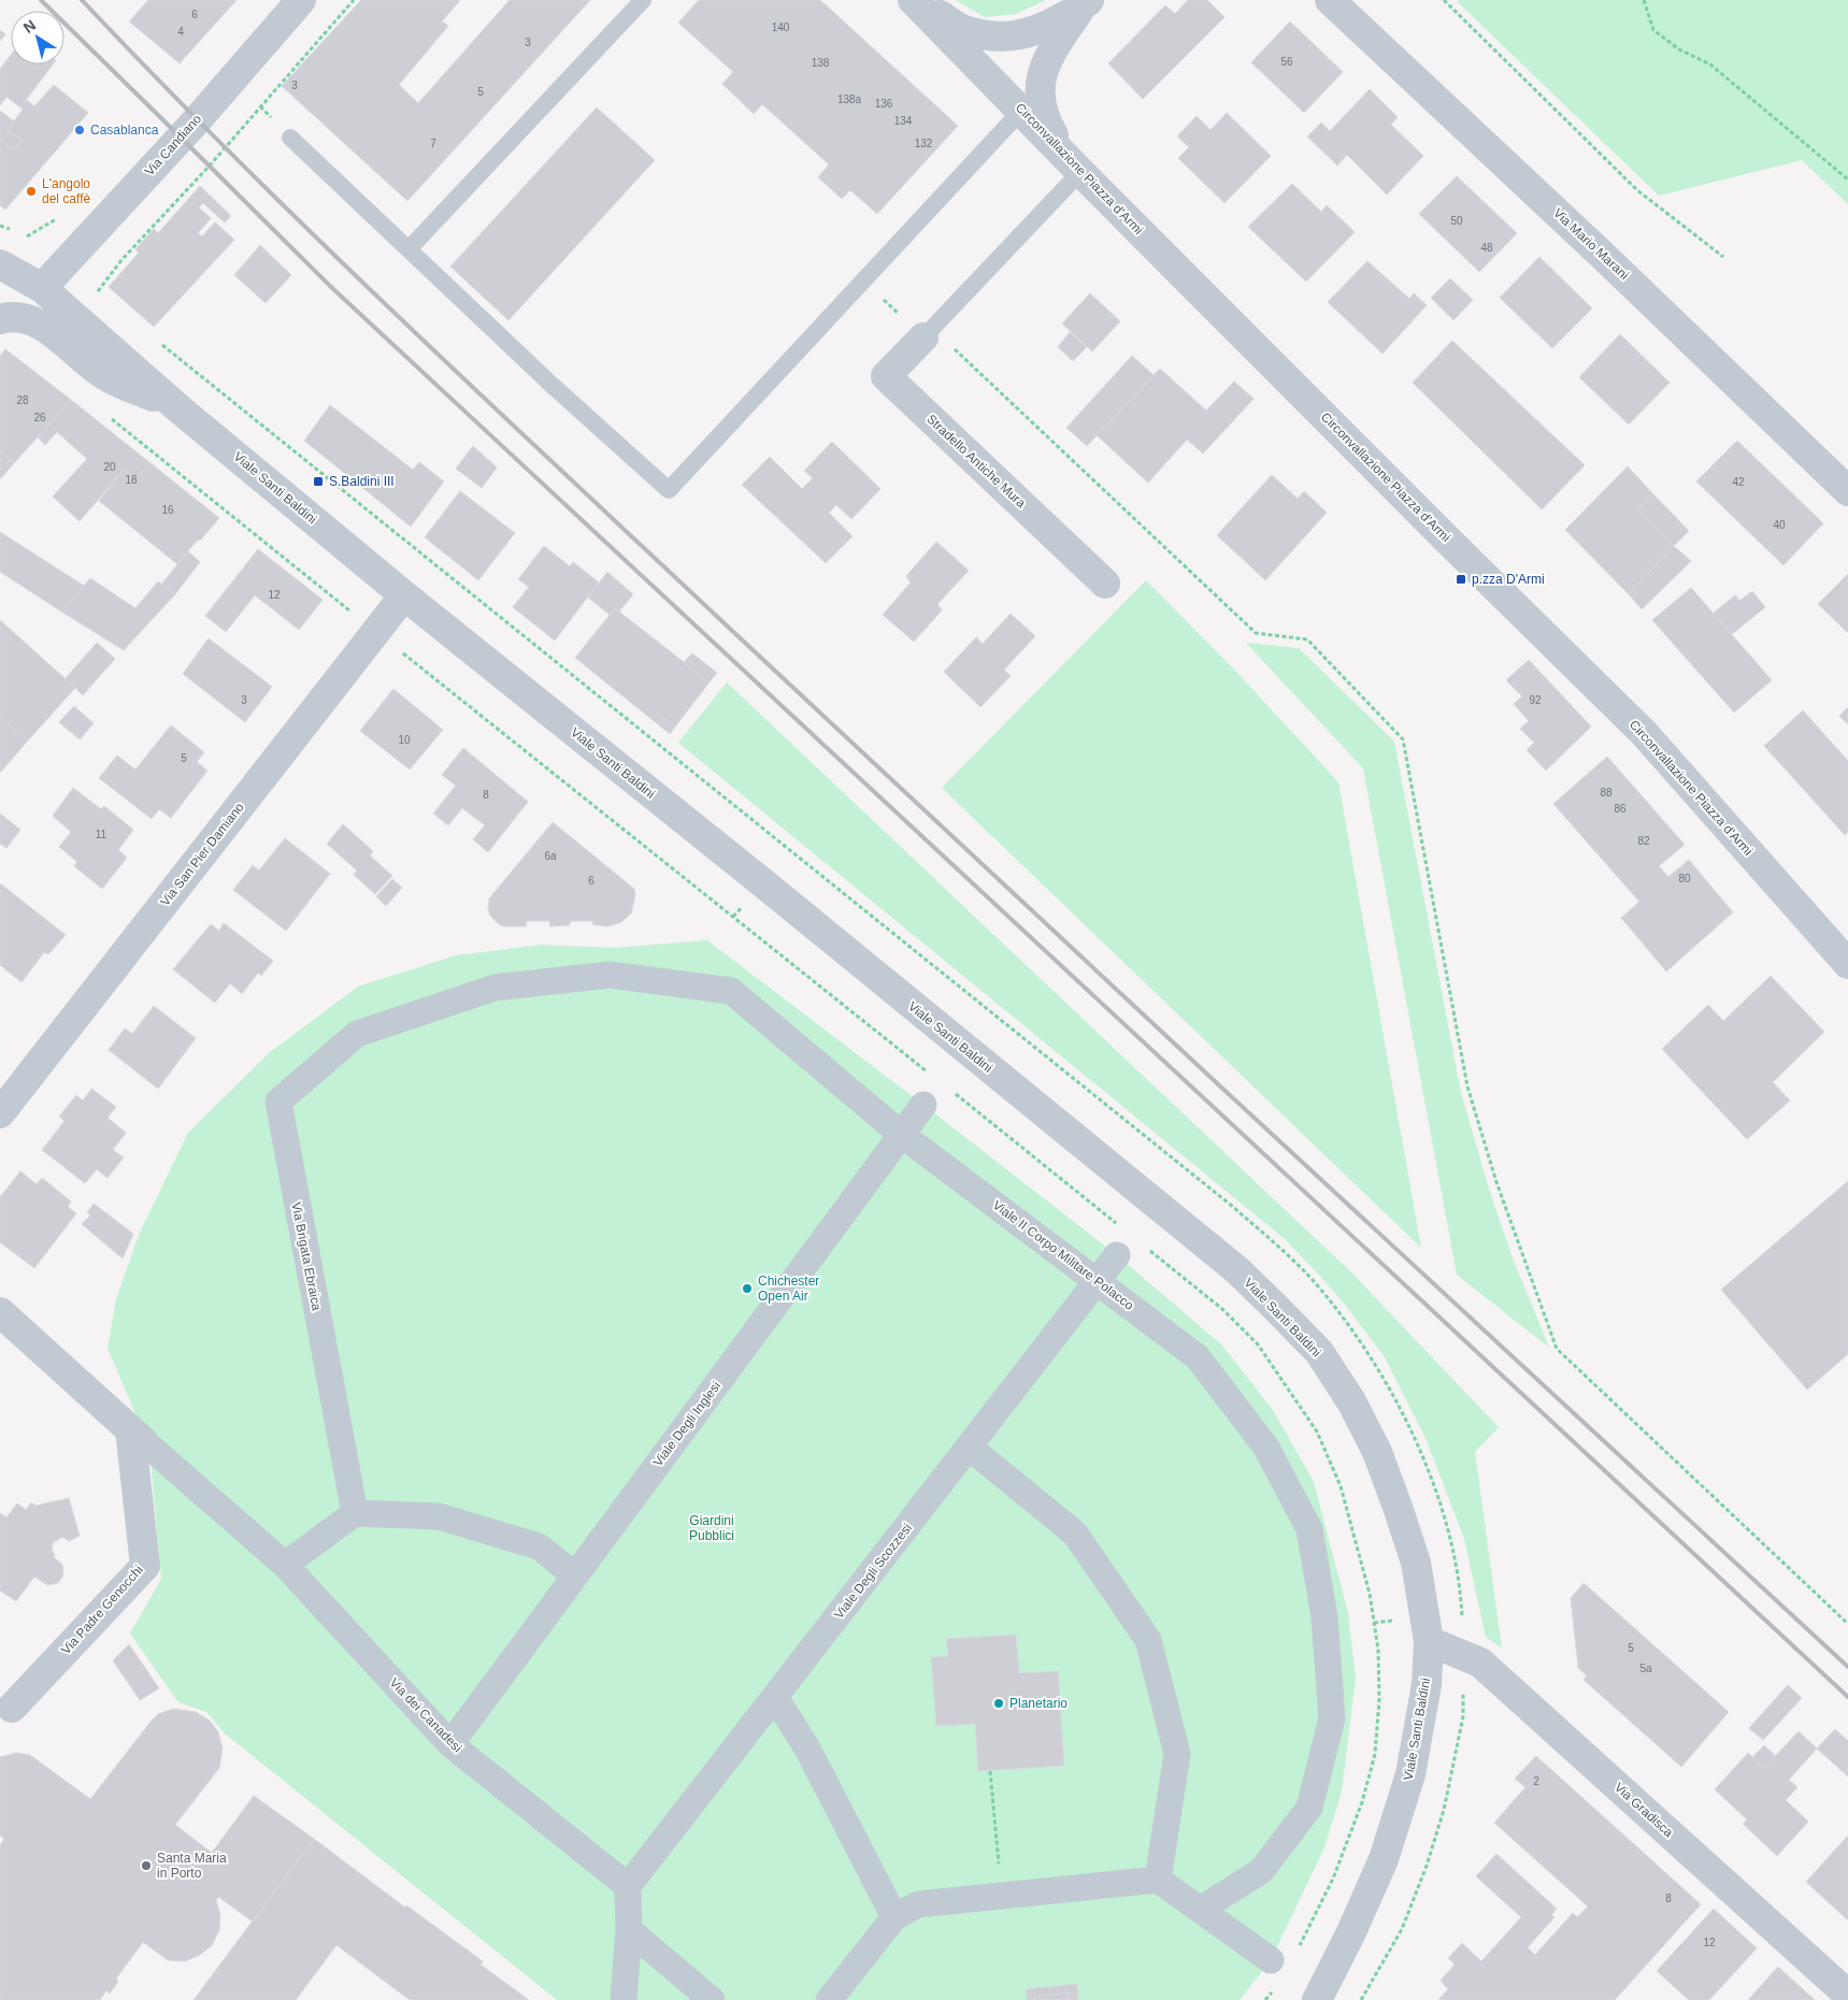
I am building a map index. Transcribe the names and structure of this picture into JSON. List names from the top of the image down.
{
  "streets": {
    "street": [
      "Via Candiano",
      "Circonvallazione Piazza d'Armi",
      "Via Mario Marani",
      "Stradello Antiche Mura",
      "Viale Santi Baldini",
      "Via San Pier Damiano",
      "Viale II Corpo Militare Polacco",
      "Via Brigata Ebraica",
      "Viale Degli Inglesi",
      "Viale Degli Scozzesi",
      "Via Padre Genocchi",
      "Via dei Canadesi",
      "Via Gradisca"
    ]
  },
  "crossings": [
    ["Via Candiano", "Viale Santi Baldini"],
    ["Viale Santi Baldini", "Via San Pier Damiano"],
    ["Viale Santi Baldini", "Via Gradisca"],
    ["Viale II Corpo Militare Polacco", "Via Brigata Ebraica"],
    ["Viale II Corpo Militare Polacco", "Viale Degli Inglesi"],
    ["Viale II Corpo Militare Polacco", "Viale Degli Scozzesi"],
    ["Viale Degli Inglesi", "Via dei Canadesi"],
    ["Viale Degli Scozzesi", "Via dei Canadesi"],
    ["Via Padre Genocchi", "Via dei Canadesi"]
  ],
  "parks": ["Giardini Pubblici"],
  "places": {
    "other": [
      "Casablanca",
      "L'angolo del caffè",
      "Chichester Open Air",
      "Planetario",
      "Santa Maria in Porto"
    ],
    "transit": ["S.Baldini III", "p.zza D'Armi"]
  },
  "house_numbers": [
    "6",
    "140",
    "4",
    "3",
    "56",
    "138",
    "3",
    "5",
    "138a",
    "136",
    "134",
    "7",
    "132",
    "50",
    "48",
    "28",
    "26",
    "20",
    "18",
    "42",
    "16",
    "40",
    "12",
    "3",
    "92",
    "10",
    "5",
    "88",
    "8",
    "86",
    "11",
    "82",
    "6a",
    "80",
    "6",
    "5",
    "5a",
    "2",
    "8",
    "12"
  ],
  "north": "top left"
}
